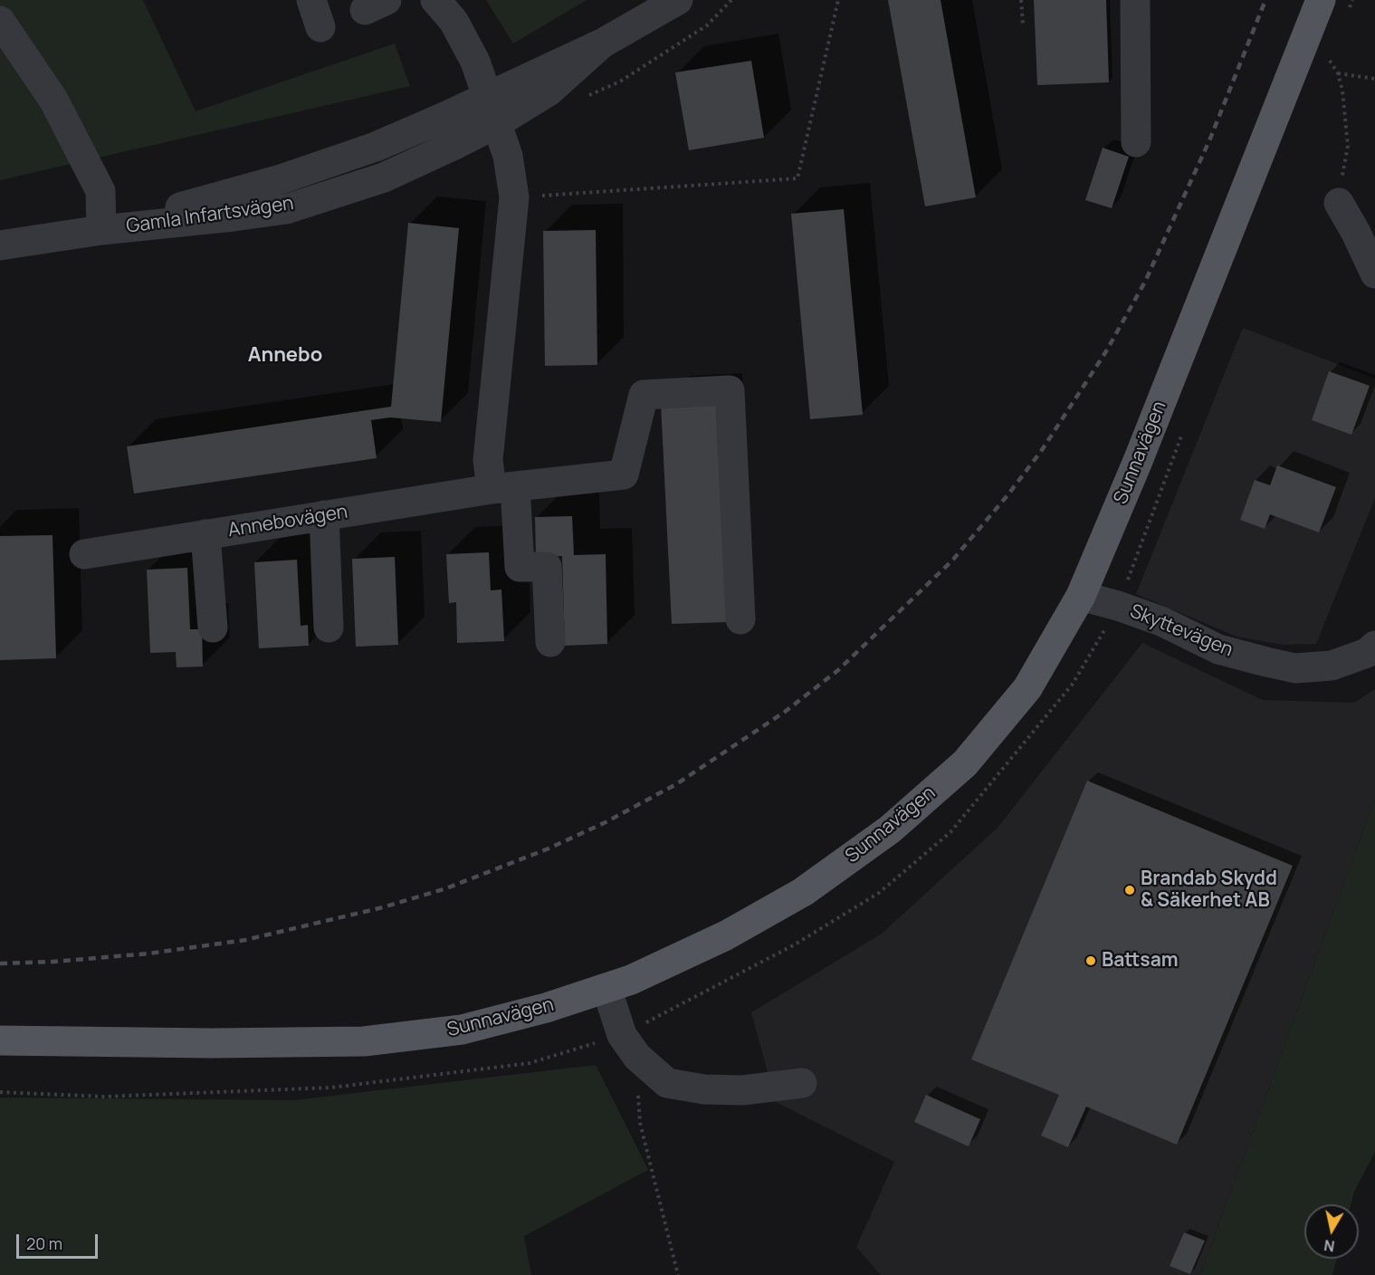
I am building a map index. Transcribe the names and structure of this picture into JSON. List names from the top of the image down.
{
  "streets": {
    "main road": ["Sunnavägen"],
    "street": ["Gamla Infartsvägen", "Annebovägen", "Skyttevägen"]
  },
  "crossings": [
    ["Sunnavägen", "Skyttevägen"]
  ],
  "districts": ["Annebo"],
  "places": ["Brandab Skydd & Säkerhet AB", "Battsam"],
  "scale_bar": "20 m",
  "north": "bottom"
}
